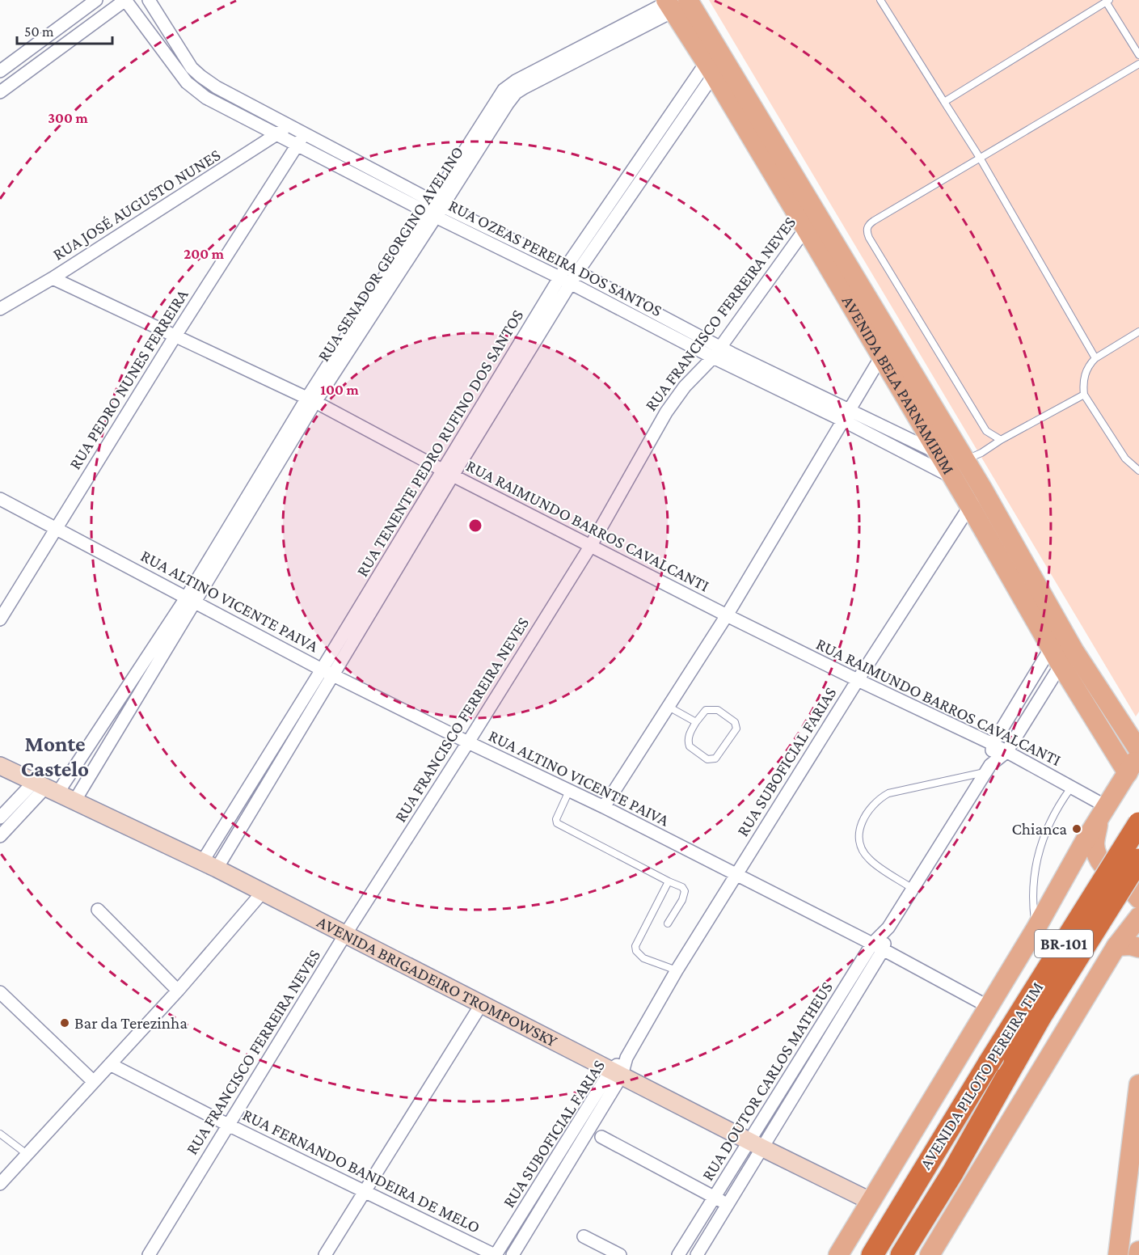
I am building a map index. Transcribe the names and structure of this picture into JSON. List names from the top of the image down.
{
  "streets": {
    "highway": ["BR-101", "AVENIDA PILOTO PEREIRA TIM"],
    "main road": ["AVENIDA BELA PARNAMIRIM"],
    "street": [
      "RUA JOSÉ AUGUSTO NUNES",
      "RUA SENADOR GEORGINO AVELINO",
      "RUA OZEAS PEREIRA DOS SANTOS",
      "RUA FRANCISCO FERREIRA NEVES",
      "RUA PEDRO NUNES FERREIRA",
      "RUA TENENTE PEDRO RUFINO DOS SANTOS",
      "RUA RAIMUNDO BARROS CAVALCANTI",
      "RUA ALTINO VICENTE PAIVA",
      "RUA SUBOFICIAL FARIAS",
      "AVENIDA BRIGADEIRO TROMPOWSKY",
      "RUA DOUTOR CARLOS MATHEUS",
      "RUA FERNANDO BANDEIRA DE MELO"
    ]
  },
  "crossings": [
    ["RUA JOSÉ AUGUSTO NUNES", "RUA OZEAS PEREIRA DOS SANTOS"],
    ["RUA JOSÉ AUGUSTO NUNES", "RUA RAIMUNDO BARROS CAVALCANTI"],
    ["RUA SENADOR GEORGINO AVELINO", "RUA OZEAS PEREIRA DOS SANTOS"],
    ["RUA SENADOR GEORGINO AVELINO", "AVENIDA BELA PARNAMIRIM"],
    ["RUA SENADOR GEORGINO AVELINO", "RUA RAIMUNDO BARROS CAVALCANTI"],
    ["RUA SENADOR GEORGINO AVELINO", "RUA ALTINO VICENTE PAIVA"],
    ["RUA SENADOR GEORGINO AVELINO", "AVENIDA BRIGADEIRO TROMPOWSKY"],
    ["RUA OZEAS PEREIRA DOS SANTOS", "RUA FRANCISCO FERREIRA NEVES"],
    ["RUA OZEAS PEREIRA DOS SANTOS", "RUA PEDRO NUNES FERREIRA"],
    ["RUA OZEAS PEREIRA DOS SANTOS", "AVENIDA BELA PARNAMIRIM"],
    ["RUA OZEAS PEREIRA DOS SANTOS", "RUA TENENTE PEDRO RUFINO DOS SANTOS"],
    ["RUA FRANCISCO FERREIRA NEVES", "AVENIDA BELA PARNAMIRIM"],
    ["RUA FRANCISCO FERREIRA NEVES", "RUA RAIMUNDO BARROS CAVALCANTI"],
    ["RUA FRANCISCO FERREIRA NEVES", "RUA ALTINO VICENTE PAIVA"],
    ["RUA FRANCISCO FERREIRA NEVES", "AVENIDA BRIGADEIRO TROMPOWSKY"],
    ["RUA FRANCISCO FERREIRA NEVES", "RUA FERNANDO BANDEIRA DE MELO"],
    ["RUA PEDRO NUNES FERREIRA", "RUA RAIMUNDO BARROS CAVALCANTI"],
    ["RUA PEDRO NUNES FERREIRA", "RUA ALTINO VICENTE PAIVA"],
    ["AVENIDA BELA PARNAMIRIM", "RUA TENENTE PEDRO RUFINO DOS SANTOS"],
    ["AVENIDA BELA PARNAMIRIM", "RUA SUBOFICIAL FARIAS"],
    ["AVENIDA BELA PARNAMIRIM", "RUA DOUTOR CARLOS MATHEUS"],
    ["RUA TENENTE PEDRO RUFINO DOS SANTOS", "RUA RAIMUNDO BARROS CAVALCANTI"],
    ["RUA TENENTE PEDRO RUFINO DOS SANTOS", "RUA ALTINO VICENTE PAIVA"],
    ["RUA TENENTE PEDRO RUFINO DOS SANTOS", "AVENIDA BRIGADEIRO TROMPOWSKY"],
    ["RUA RAIMUNDO BARROS CAVALCANTI", "RUA SUBOFICIAL FARIAS"],
    ["RUA RAIMUNDO BARROS CAVALCANTI", "RUA DOUTOR CARLOS MATHEUS"],
    ["RUA ALTINO VICENTE PAIVA", "RUA SUBOFICIAL FARIAS"],
    ["RUA ALTINO VICENTE PAIVA", "RUA DOUTOR CARLOS MATHEUS"],
    ["RUA SUBOFICIAL FARIAS", "AVENIDA BRIGADEIRO TROMPOWSKY"],
    ["RUA SUBOFICIAL FARIAS", "RUA FERNANDO BANDEIRA DE MELO"],
    ["AVENIDA BRIGADEIRO TROMPOWSKY", "RUA DOUTOR CARLOS MATHEUS"]
  ],
  "districts": ["Monte Castelo"],
  "places": ["Chianca", "Bar da Terezinha"],
  "scale_bar": "50 m",
  "rings": ["300 m", "200 m", "100 m"]
}
